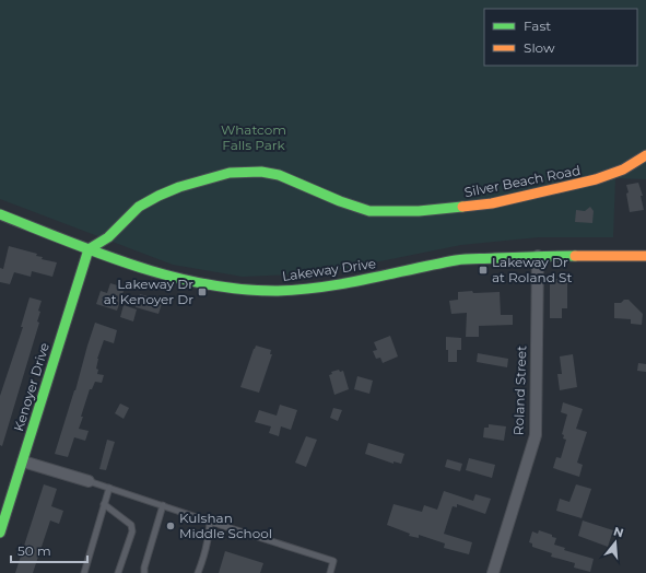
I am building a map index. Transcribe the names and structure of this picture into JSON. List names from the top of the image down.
{
  "streets": {
    "street": [
      "Silver Beach Road",
      "Lakeway Drive",
      "Kenoyer Drive",
      "Roland Street"
    ]
  },
  "crossings": [
    ["Silver Beach Road", "Lakeway Drive"],
    ["Silver Beach Road", "Kenoyer Drive"],
    ["Lakeway Drive", "Kenoyer Drive"],
    ["Lakeway Drive", "Roland Street"]
  ],
  "parks": ["Whatcom Falls Park"],
  "places": {
    "transit": ["Lakeway Dr at Roland St", "Lakeway Dr at Kenoyer Dr"],
    "other": ["Kulshan Middle School"]
  },
  "legend": ["Fast", "Slow"],
  "scale_bar": "50 m",
  "north": "top"
}
